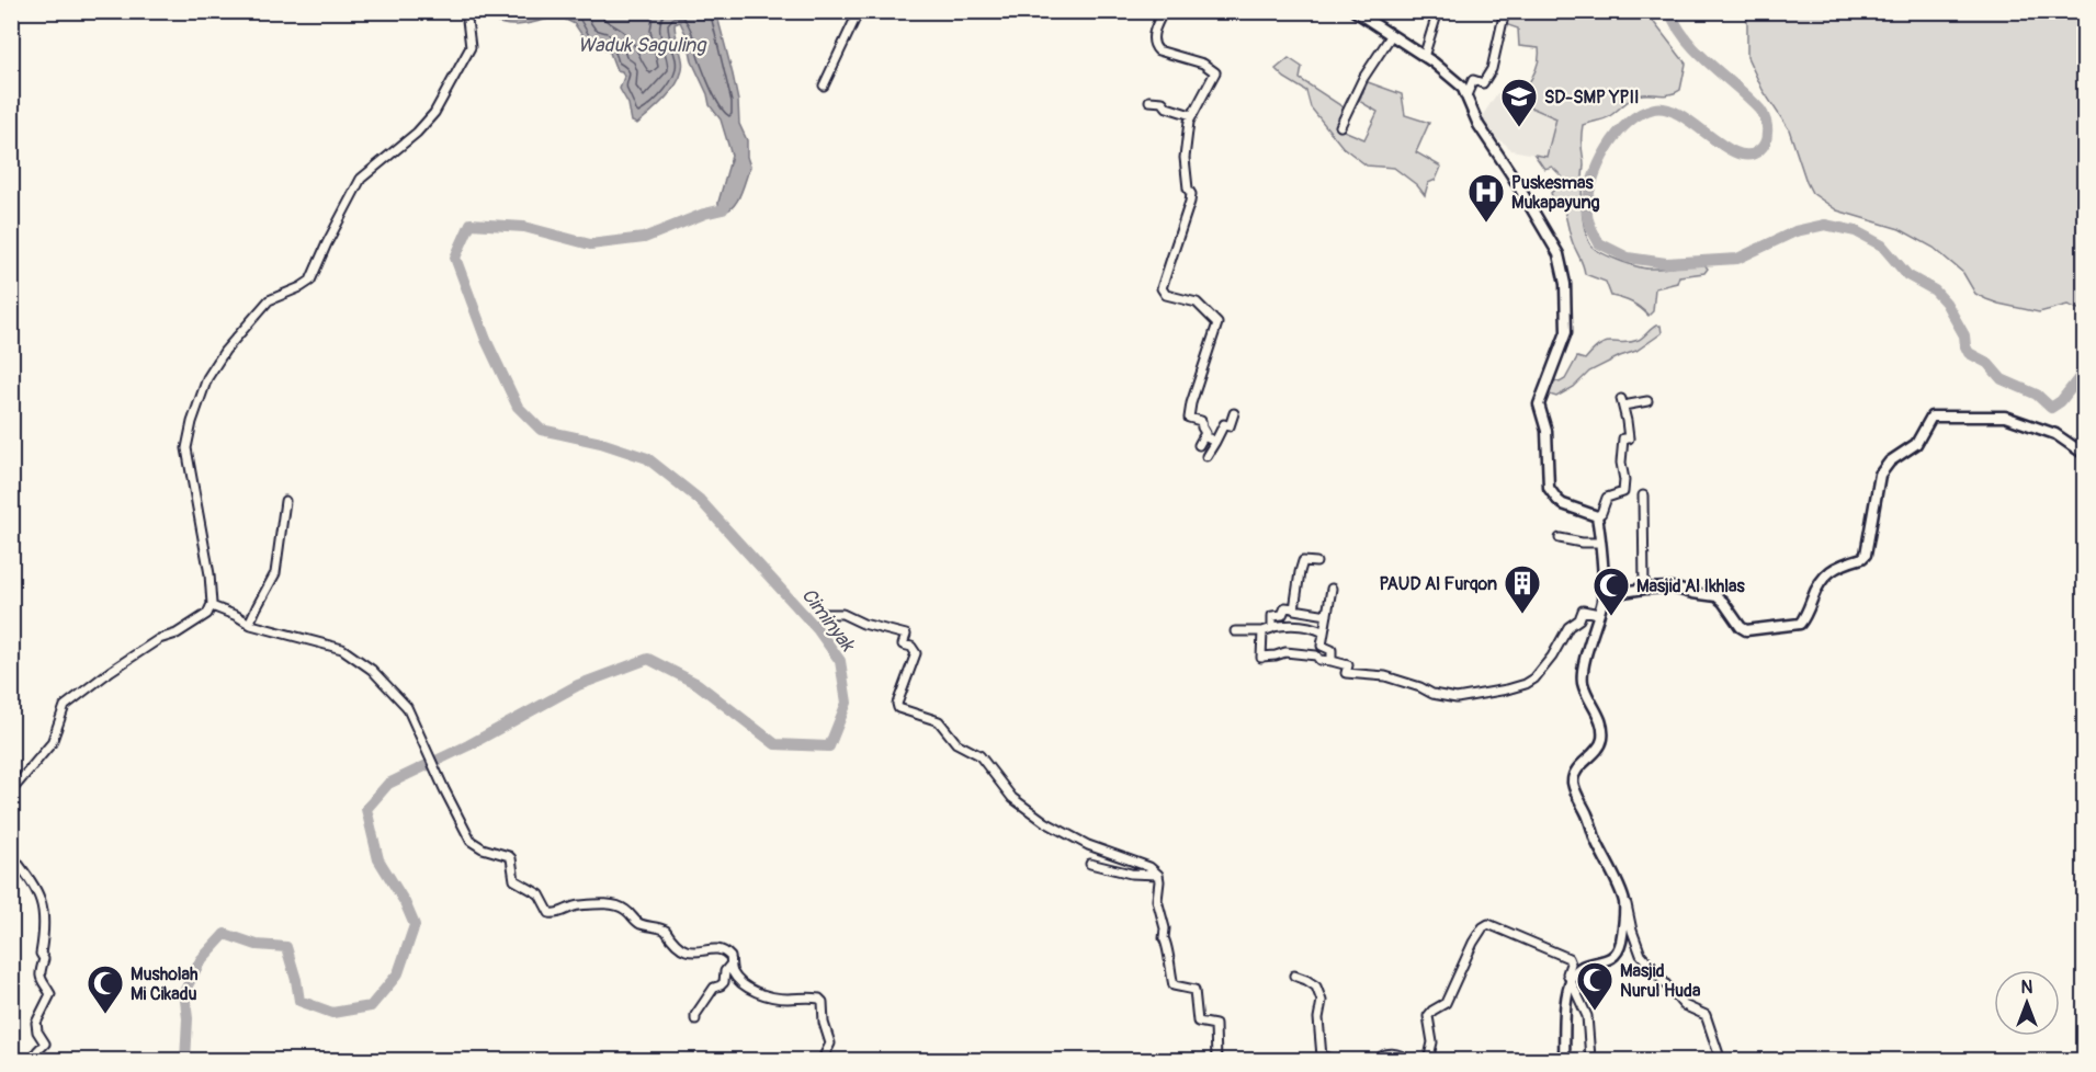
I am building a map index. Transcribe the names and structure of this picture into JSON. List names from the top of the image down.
{
  "water": ["Waduk Saguling", "Ciminyak"],
  "places": {
    "school or university": ["SD-SMP YPII"],
    "hospital": ["Puskesmas Mukapayung"],
    "building": ["PAUD Al Furqon"],
    "mosque": ["Masjid Al Ikhlas", "Masjid Nurul Huda", "Musholah Mi Cikadu"]
  },
  "north": "top"
}
